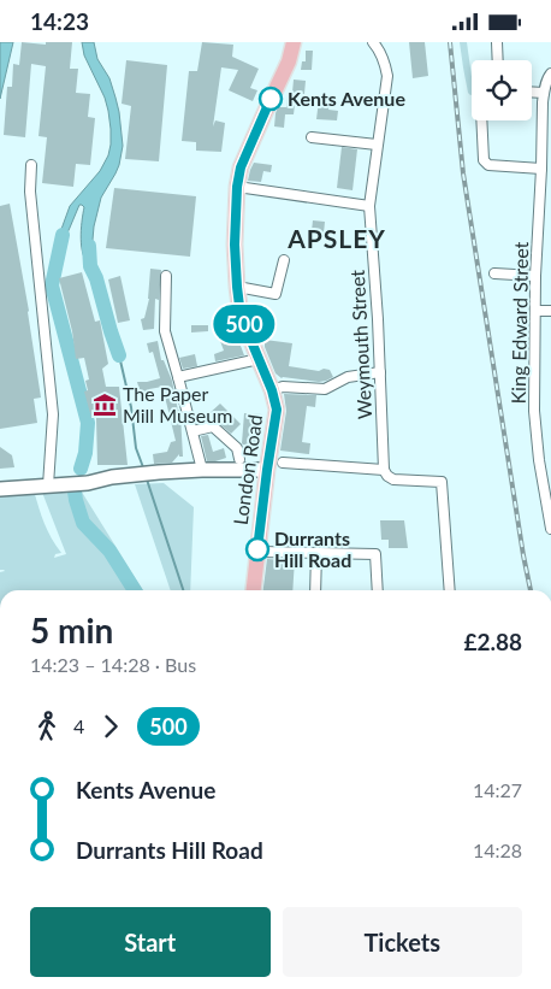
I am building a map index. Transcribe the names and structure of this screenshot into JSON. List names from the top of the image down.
{
  "streets": {
    "main road": ["London Road"],
    "street": ["King Edward Street", "Weymouth Street"]
  },
  "districts": ["APSLEY"],
  "places": {
    "other": ["Kents Avenue", "Durrants Hill Road"],
    "museum": ["The Paper Mill Museum"]
  },
  "lines": ["bus line 500"],
  "page": {
    "status": "14:23",
    "on_map": "500",
    "heading": ["5 min", "14:23 – 14:28 · Bus", "£2.88"],
    "legs": ["4", "500"],
    "list": [
      {
        "name": "Kents Avenue",
        "value": "14:27"
      },
      {
        "name": "Durrants Hill Road",
        "value": "14:28"
      }
    ],
    "buttons": ["Start", "Tickets"]
  }
}
